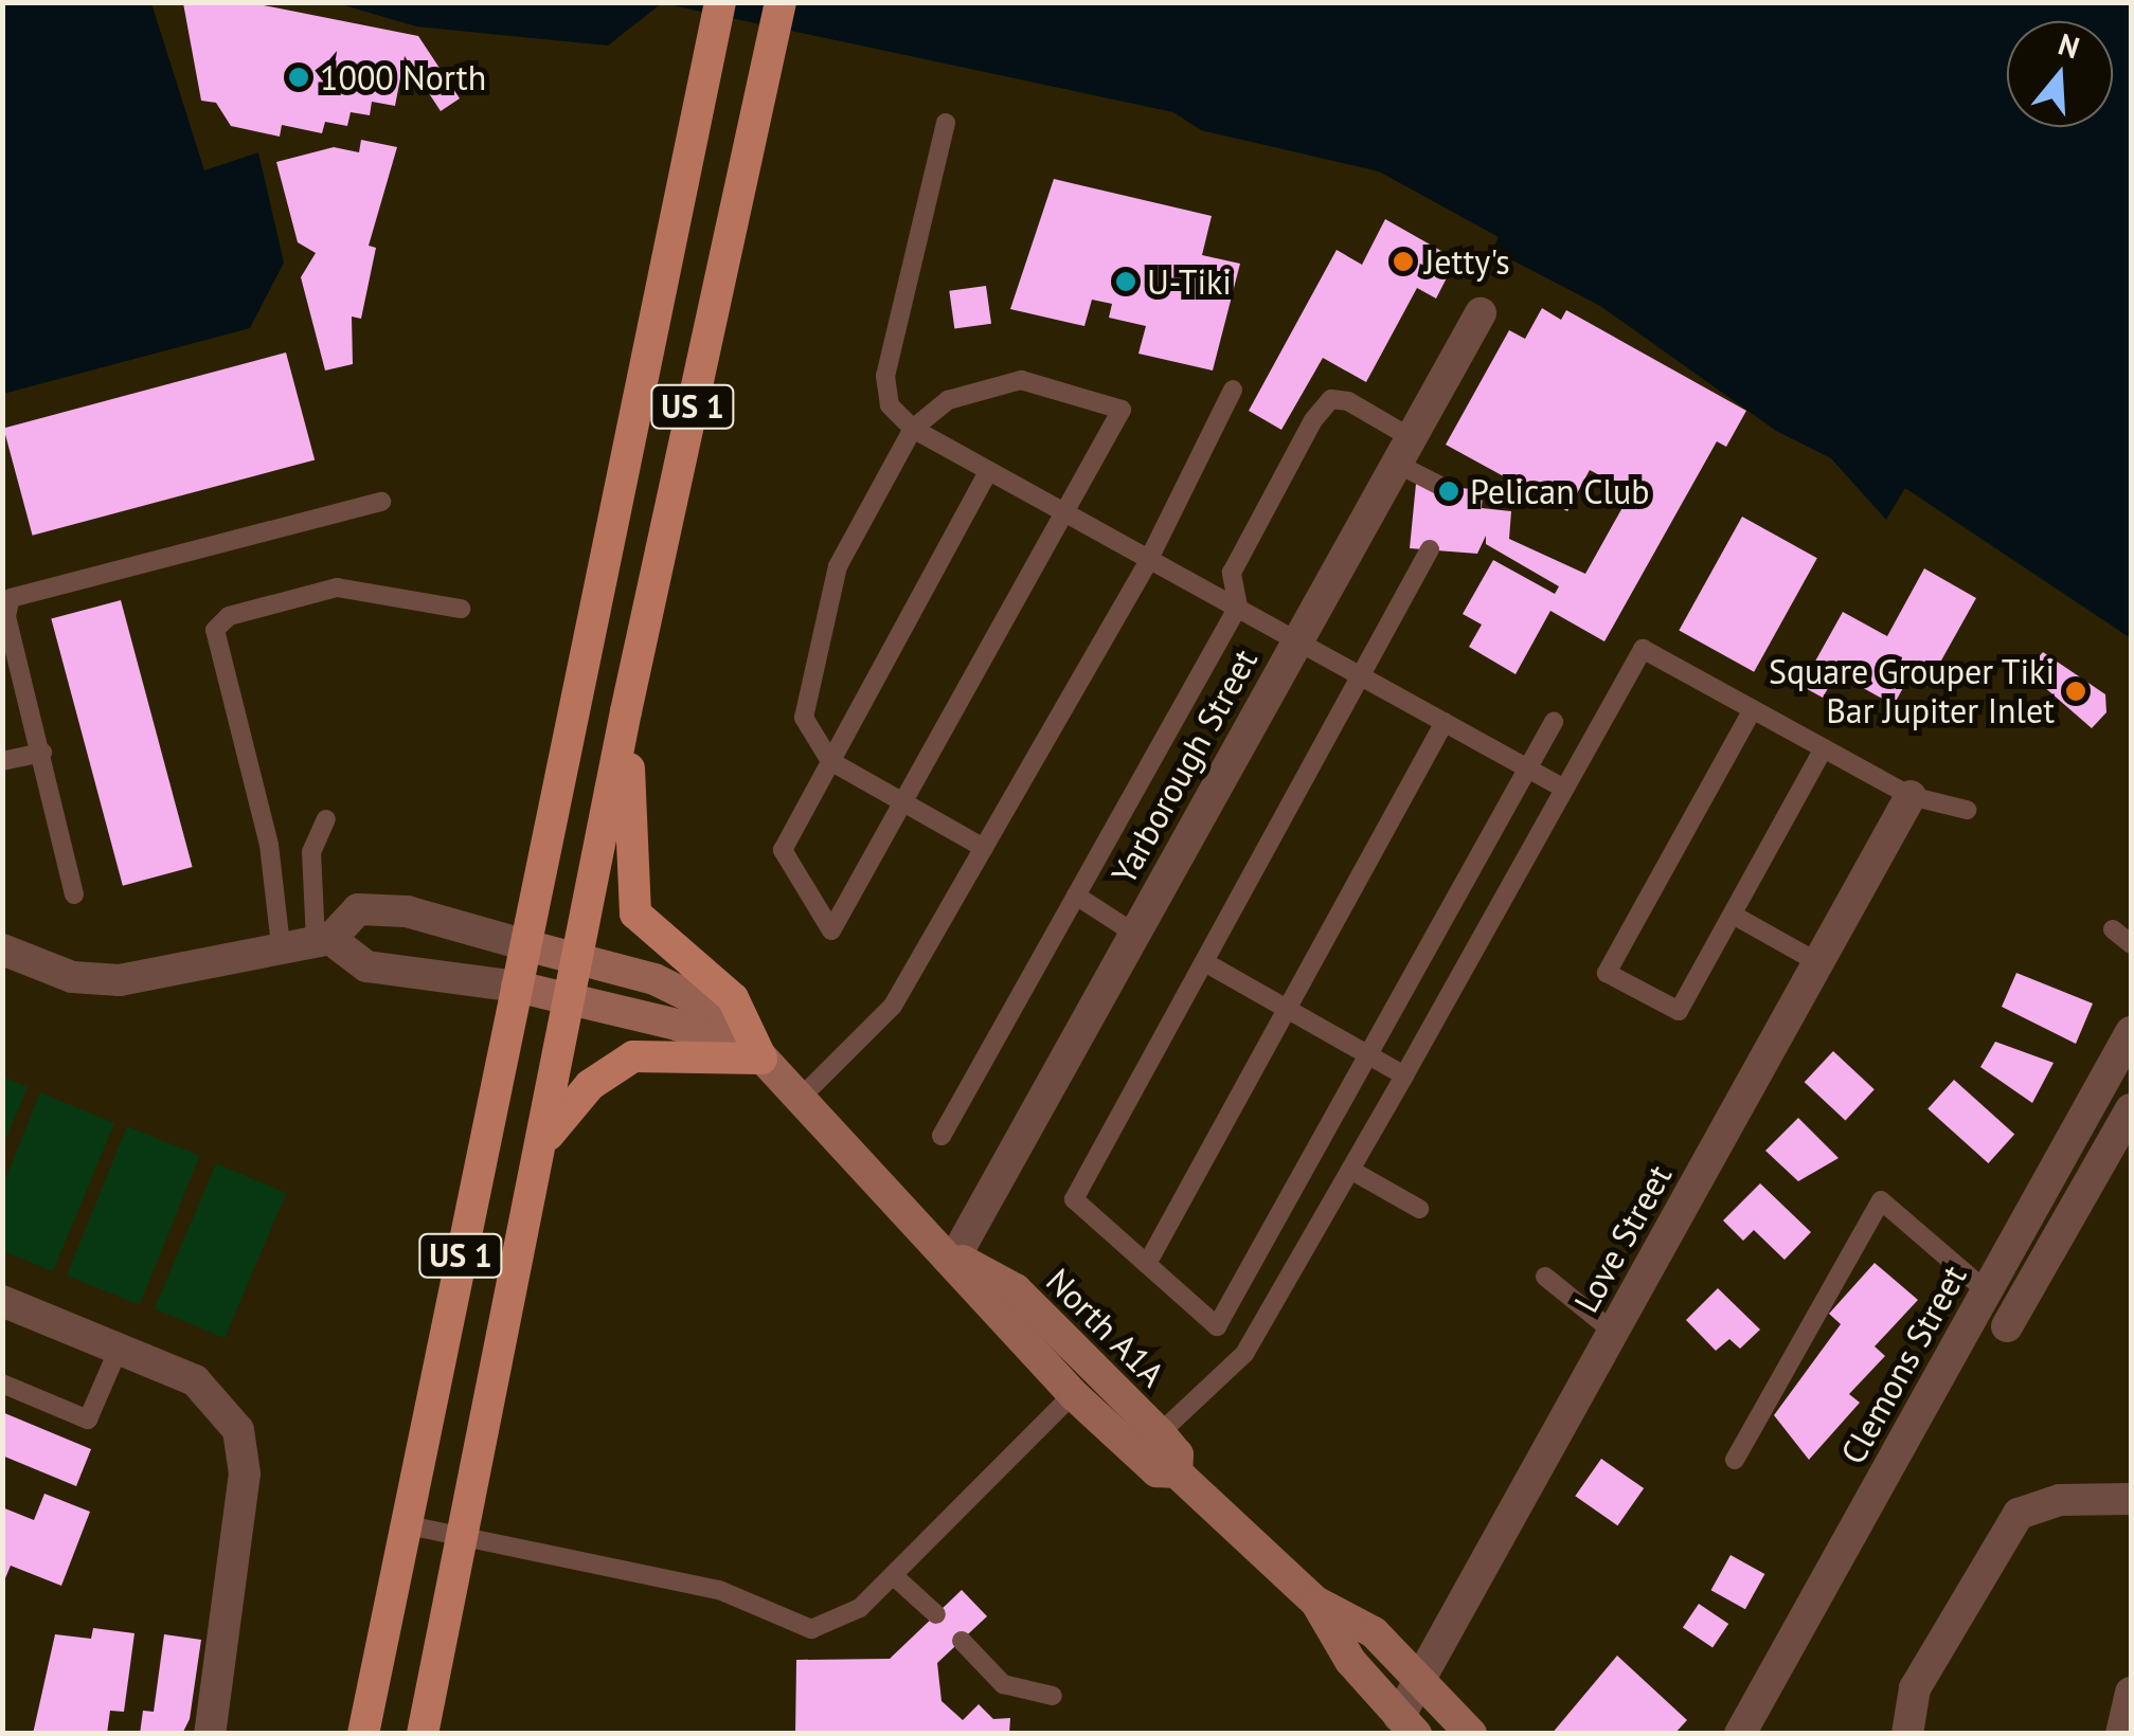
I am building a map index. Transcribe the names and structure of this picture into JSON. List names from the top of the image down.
{
  "streets": {
    "main road": ["US 1"],
    "street": [
      "Yarborough Street",
      "Love Street",
      "North A1A",
      "Clemons Street"
    ]
  },
  "crossings": [
    ["US 1", "North A1A"],
    ["Yarborough Street", "North A1A"],
    ["Love Street", "North A1A"]
  ],
  "places": [
    "1000 North",
    "Jetty's",
    "U-Tiki",
    "Pelican Club",
    "Square Grouper Tiki Bar Jupiter Inlet"
  ],
  "north": "top"
}
